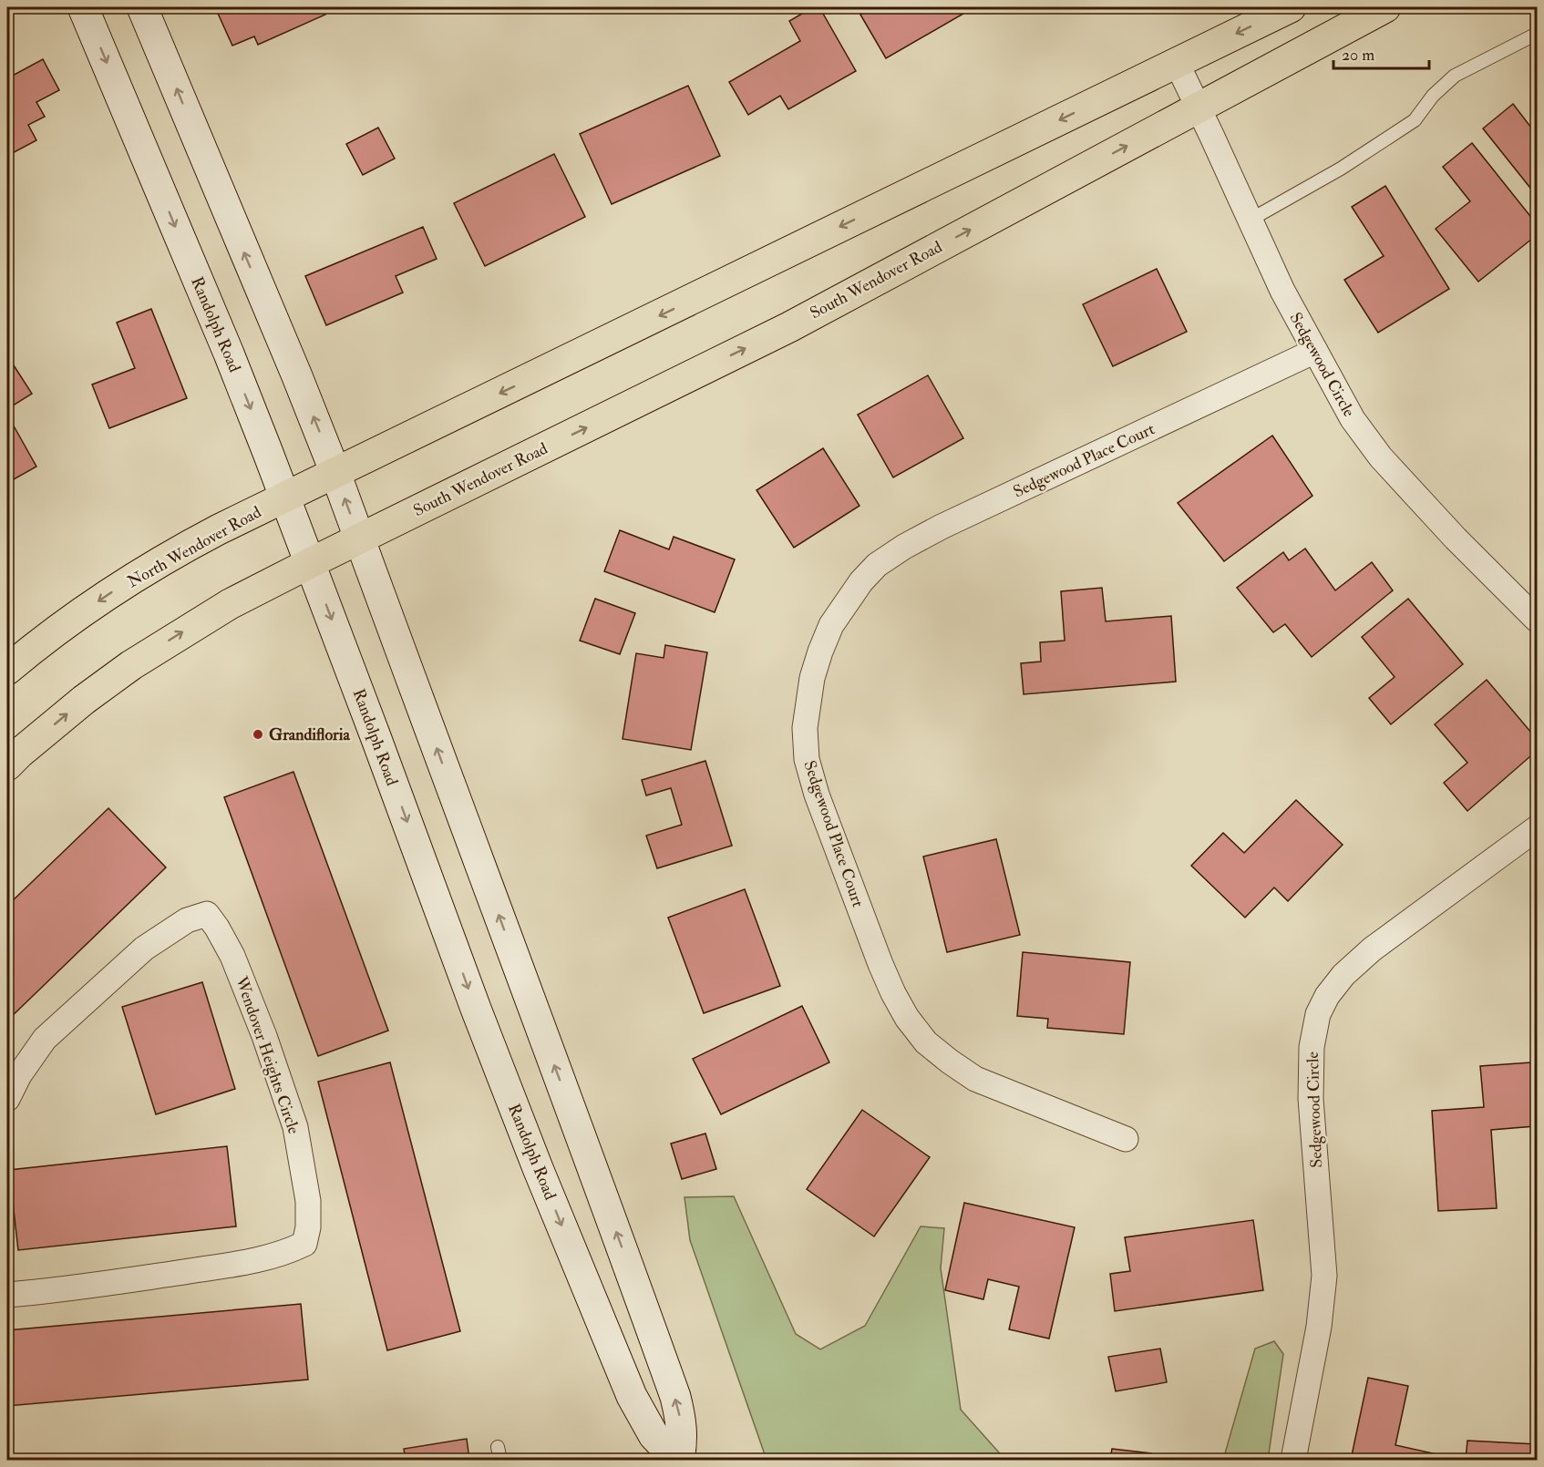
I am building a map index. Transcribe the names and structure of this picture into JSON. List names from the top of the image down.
{
  "streets": {
    "main road": ["South Wendover Road", "Randolph Road", "North Wendover Road"],
    "street": ["Sedgewood Circle", "Sedgewood Place Court", "Wendover Heights Circle"]
  },
  "crossings": [
    ["South Wendover Road", "Randolph Road"],
    ["South Wendover Road", "Sedgewood Circle"],
    ["Randolph Road", "North Wendover Road"],
    ["Sedgewood Circle", "Sedgewood Place Court"],
    ["Sedgewood Circle", "North Wendover Road"]
  ],
  "one_way": ["South Wendover Road", "North Wendover Road"],
  "places": ["Grandifloria"],
  "scale_bar": "20 m"
}
